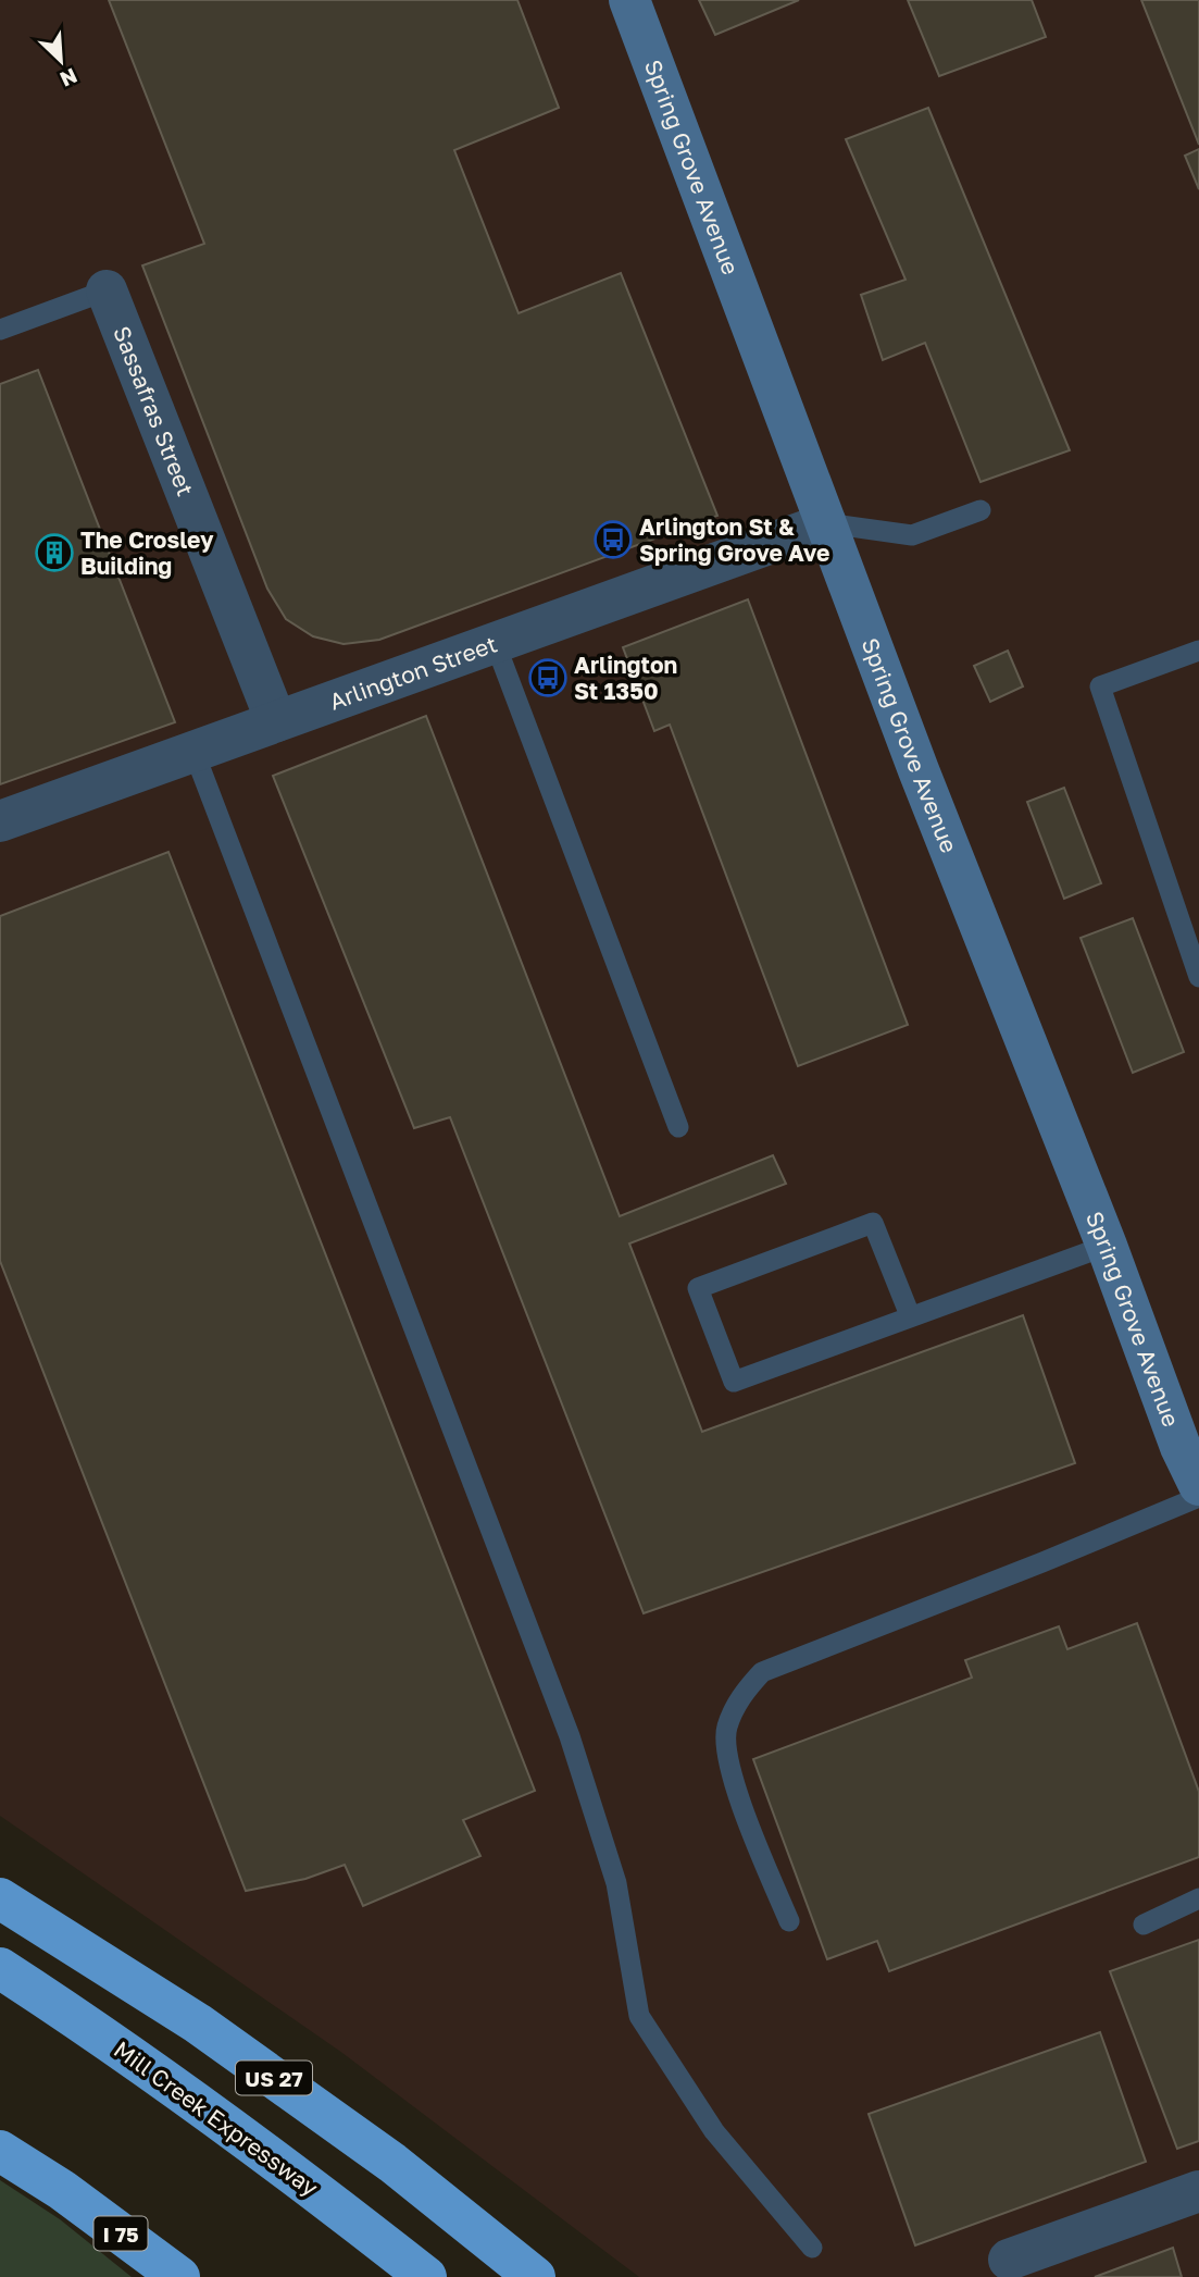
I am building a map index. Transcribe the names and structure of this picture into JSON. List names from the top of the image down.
{
  "streets": {
    "highway": ["US 27", "Mill Creek Expressway", "I 75"],
    "main road": ["Spring Grove Avenue"],
    "street": ["Sassafras Street", "Arlington Street"]
  },
  "crossings": [
    ["Spring Grove Avenue", "Arlington Street"],
    ["Sassafras Street", "Arlington Street"]
  ],
  "places": {
    "bus stop": ["Arlington St & Spring Grove Ave", "Arlington St 1350"],
    "building": ["The Crosley Building"]
  },
  "north": "bottom right"
}
